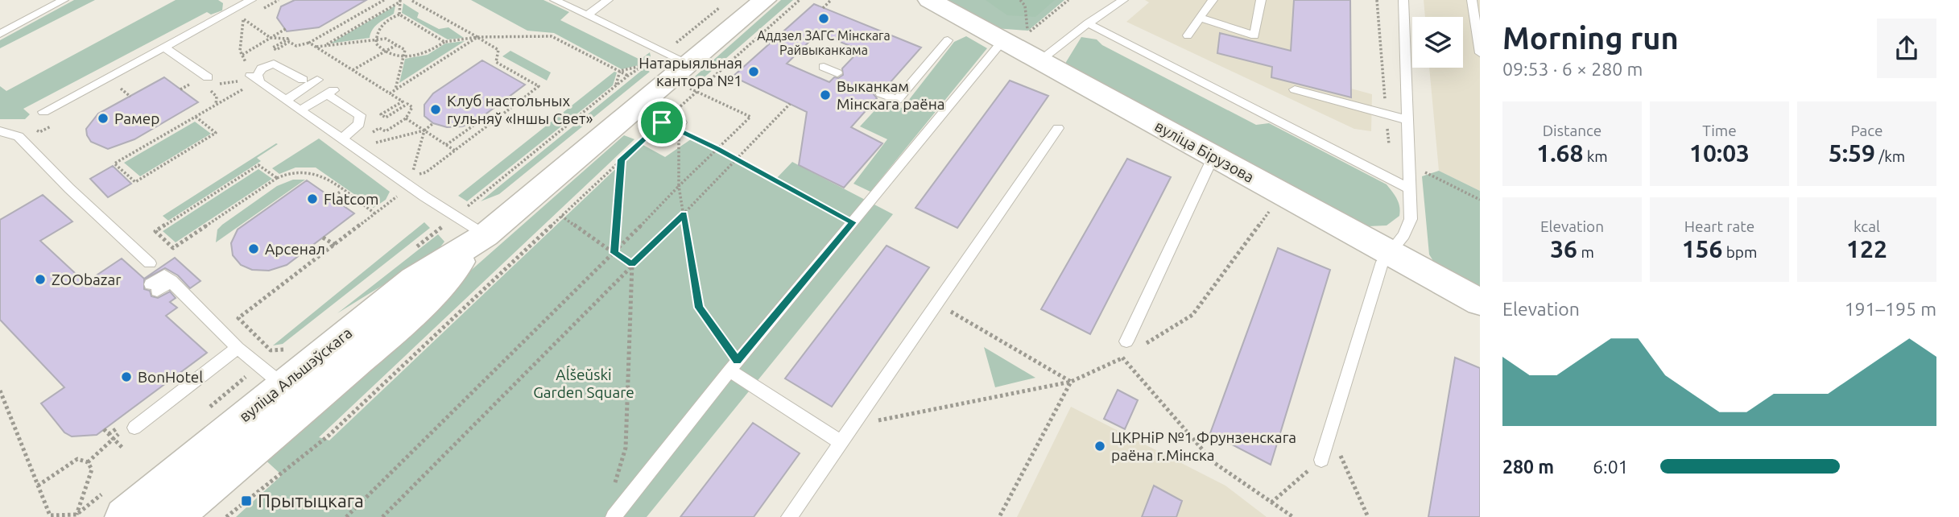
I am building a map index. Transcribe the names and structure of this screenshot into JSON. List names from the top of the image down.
{
  "streets": {
    "main road": ["вуліца Бірузова", "вуліца Альшэўскага"]
  },
  "parks": ["Aĺšeŭski Garden Square"],
  "places": {
    "other": [
      "Аддзел ЗАГС Мінскага Райвыканкама",
      "Натарыяльная кантора №1",
      "Выканкам Мінскага раёна",
      "Клуб настольных гульняў «Іншы Свет»",
      "Рамер",
      "Flatcom",
      "Арсенал",
      "ZOObazar",
      "BonHotel",
      "ЦКРНіР №1 Фрунзенскага раёна г.Мінска"
    ],
    "transit": ["Прытыцкага"]
  },
  "page": {
    "heading": ["Morning run", "09:53 · 6 × 280 m"],
    "stats": [
      ["Distance", "1.68 km"],
      ["Time", "10:03"],
      ["Pace", "5:59 /km"],
      ["Elevation", "36 m"],
      ["Heart rate", "156 bpm"],
      ["kcal", "122"]
    ],
    "chart": ["Elevation", "191–195 m"],
    "list": [
      {
        "name": "280 m",
        "note": "6:01"
      }
    ]
  }
}
